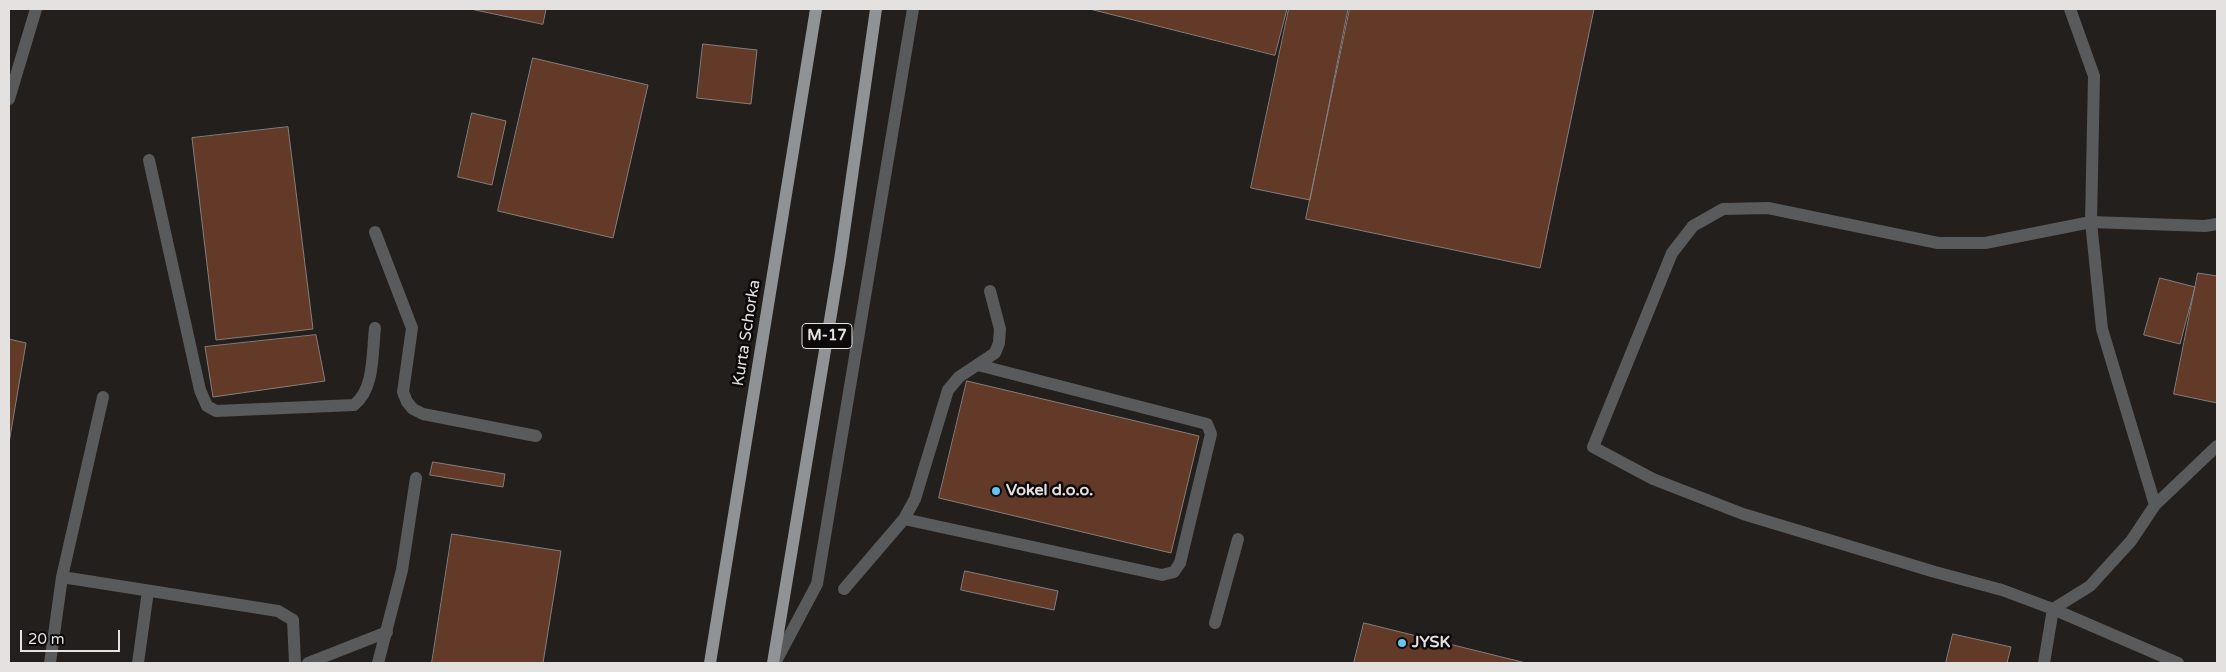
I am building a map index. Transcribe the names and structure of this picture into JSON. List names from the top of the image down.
{
  "streets": {
    "main road": ["Kurta Schorka", "M-17"]
  },
  "places": ["Vokel d.o.o.", "JYSK"],
  "scale_bar": "20 m"
}
